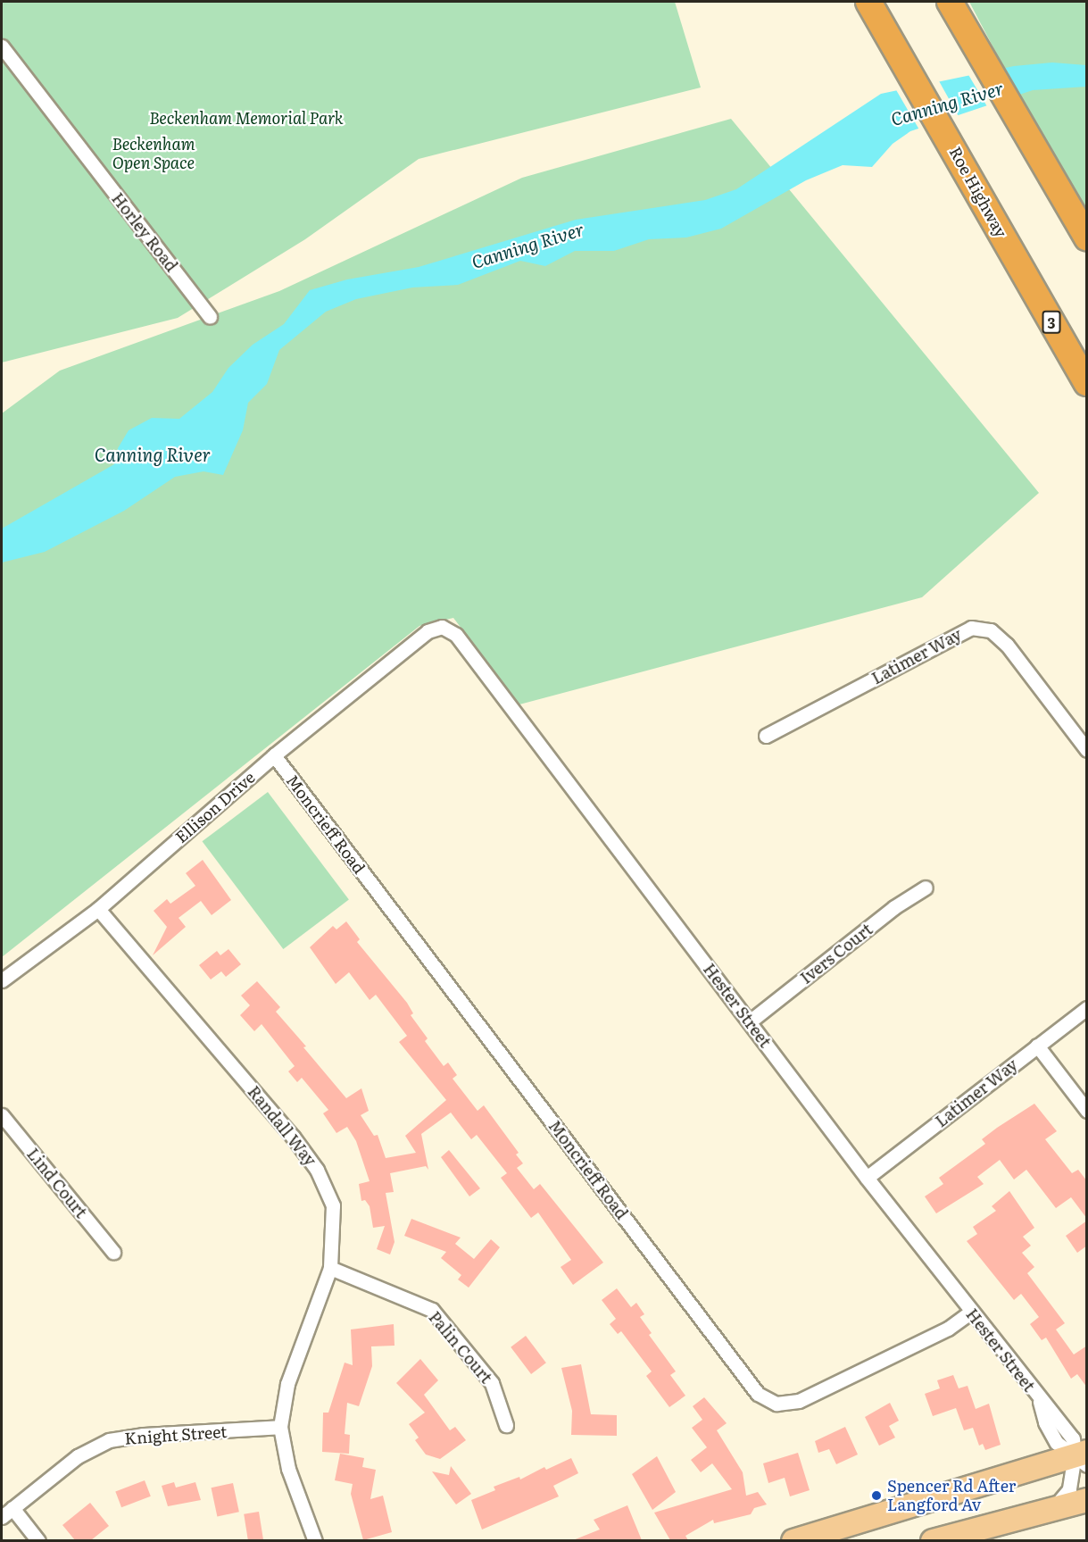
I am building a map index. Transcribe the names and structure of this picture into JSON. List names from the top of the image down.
{
  "streets": {
    "highway": ["Roe Highway", "3"],
    "street": [
      "Horley Road",
      "Latimer Way",
      "Ellison Drive",
      "Moncrieff Road",
      "Ivers Court",
      "Hester Street",
      "Randall Way",
      "Lind Court",
      "Palin Court",
      "Knight Street"
    ]
  },
  "crossings": [
    ["Latimer Way", "Hester Street"],
    ["Ellison Drive", "Moncrieff Road"],
    ["Ellison Drive", "Hester Street"],
    ["Ellison Drive", "Randall Way"],
    ["Moncrieff Road", "Hester Street"],
    ["Ivers Court", "Hester Street"],
    ["Randall Way", "Palin Court"],
    ["Randall Way", "Knight Street"]
  ],
  "water": ["Canning River"],
  "parks": ["Beckenham Memorial Park", "Beckenham Open Space"],
  "places": ["Spencer Rd After Langford Av"]
}
